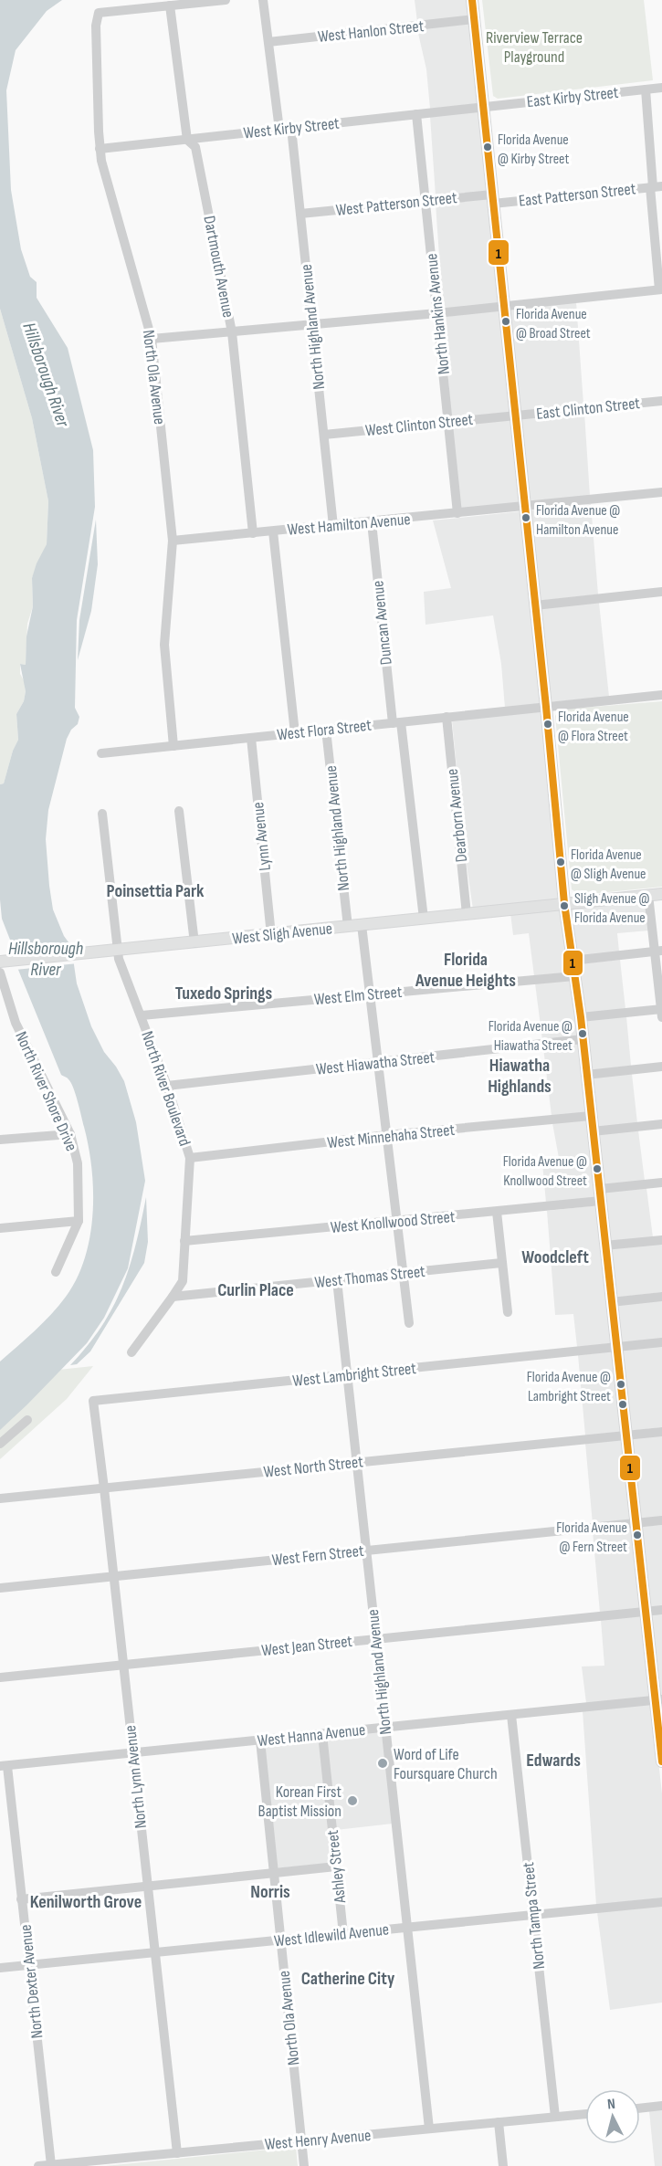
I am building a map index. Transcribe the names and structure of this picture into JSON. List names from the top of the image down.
{
  "streets": {
    "main road": ["West Sligh Avenue"],
    "street": [
      "West Hanlon Street",
      "East Kirby Street",
      "West Kirby Street",
      "East Patterson Street",
      "West Patterson Street",
      "Dartmouth Avenue",
      "North Hankins Avenue",
      "North Highland Avenue",
      "North Ola Avenue",
      "East Clinton Street",
      "West Clinton Street",
      "West Hamilton Avenue",
      "Duncan Avenue",
      "West Flora Street",
      "Dearborn Avenue",
      "Lynn Avenue",
      "West Elm Street",
      "West Hiawatha Street",
      "North River Boulevard",
      "North River Shore Drive",
      "West Minnehaha Street",
      "West Knollwood Street",
      "West Thomas Street",
      "West Lambright Street",
      "West North Street",
      "West Fern Street",
      "West Jean Street",
      "West Hanna Avenue",
      "North Lynn Avenue",
      "Ashley Street",
      "North Tampa Street",
      "West Idlewild Avenue",
      "North Dexter Avenue",
      "West Henry Avenue"
    ]
  },
  "crossings": [
    ["East Kirby Street", "West Kirby Street"],
    ["West Kirby Street", "Dartmouth Avenue"],
    ["West Kirby Street", "North Hankins Avenue"],
    ["West Kirby Street", "North Highland Avenue"],
    ["West Kirby Street", "North Ola Avenue"],
    ["East Patterson Street", "West Patterson Street"],
    ["West Patterson Street", "North Hankins Avenue"],
    ["West Patterson Street", "North Highland Avenue"],
    ["Dartmouth Avenue", "North Ola Avenue"],
    ["Dartmouth Avenue", "West Hamilton Avenue"],
    ["North Hankins Avenue", "West Clinton Street"],
    ["North Hankins Avenue", "West Hamilton Avenue"],
    ["North Highland Avenue", "West Clinton Street"],
    ["North Highland Avenue", "West Hamilton Avenue"],
    ["North Highland Avenue", "West Flora Street"],
    ["North Highland Avenue", "West Sligh Avenue"],
    ["North Highland Avenue", "West Thomas Street"],
    ["North Highland Avenue", "West Lambright Street"],
    ["North Highland Avenue", "West North Street"],
    ["North Highland Avenue", "West Fern Street"],
    ["North Highland Avenue", "West Jean Street"],
    ["North Highland Avenue", "West Hanna Avenue"],
    ["North Highland Avenue", "West Idlewild Avenue"],
    ["North Highland Avenue", "West Henry Avenue"],
    ["North Ola Avenue", "West Hamilton Avenue"],
    ["North Ola Avenue", "West Flora Street"],
    ["North Ola Avenue", "West Hanna Avenue"],
    ["North Ola Avenue", "West Idlewild Avenue"],
    ["North Ola Avenue", "West Henry Avenue"],
    ["East Clinton Street", "West Clinton Street"],
    ["West Hamilton Avenue", "Duncan Avenue"],
    ["Duncan Avenue", "West Flora Street"],
    ["Duncan Avenue", "West Sligh Avenue"],
    ["West Flora Street", "Dearborn Avenue"],
    ["West Flora Street", "Lynn Avenue"],
    ["Dearborn Avenue", "West Sligh Avenue"],
    ["Lynn Avenue", "West Sligh Avenue"],
    ["West Sligh Avenue", "North River Boulevard"],
    ["West Sligh Avenue", "North River Shore Drive"],
    ["West Elm Street", "North River Boulevard"],
    ["West Hiawatha Street", "North River Boulevard"],
    ["North River Boulevard", "West Minnehaha Street"],
    ["North River Boulevard", "West Knollwood Street"],
    ["North River Boulevard", "West Thomas Street"],
    ["West Lambright Street", "North Lynn Avenue"],
    ["West North Street", "North Lynn Avenue"],
    ["West Fern Street", "North Lynn Avenue"],
    ["West Jean Street", "North Lynn Avenue"],
    ["West Hanna Avenue", "North Lynn Avenue"],
    ["West Hanna Avenue", "Ashley Street"],
    ["West Hanna Avenue", "North Tampa Street"],
    ["West Hanna Avenue", "North Dexter Avenue"],
    ["North Lynn Avenue", "West Idlewild Avenue"],
    ["North Lynn Avenue", "West Henry Avenue"],
    ["Ashley Street", "West Idlewild Avenue"],
    ["North Tampa Street", "West Idlewild Avenue"],
    ["North Tampa Street", "West Henry Avenue"],
    ["West Idlewild Avenue", "North Dexter Avenue"],
    ["North Dexter Avenue", "West Henry Avenue"]
  ],
  "districts": [
    "Poinsettia Park",
    "Florida Avenue Heights",
    "Tuxedo Springs",
    "Hiawatha Highlands",
    "Woodcleft",
    "Curlin Place",
    "Edwards",
    "Norris",
    "Kenilworth Grove",
    "Catherine City"
  ],
  "water": ["Hillsborough River"],
  "parks": ["Riverview Terrace Playground"],
  "places": [
    "Florida Avenue @ Kirby Street",
    "Florida Avenue @ Broad Street",
    "Florida Avenue @ Hamilton Avenue",
    "Florida Avenue @ Flora Street",
    "Florida Avenue @ Sligh Avenue",
    "Sligh Avenue @ Florida Avenue",
    "Florida Avenue @ Hiawatha Street",
    "Florida Avenue @ Knollwood Street",
    "Florida Avenue @ Lambright Street",
    "Florida Avenue @ Fern Street",
    "Word of Life Foursquare Church",
    "Korean First Baptist Mission"
  ],
  "lines": ["transit line 1"],
  "north": "top"
}
